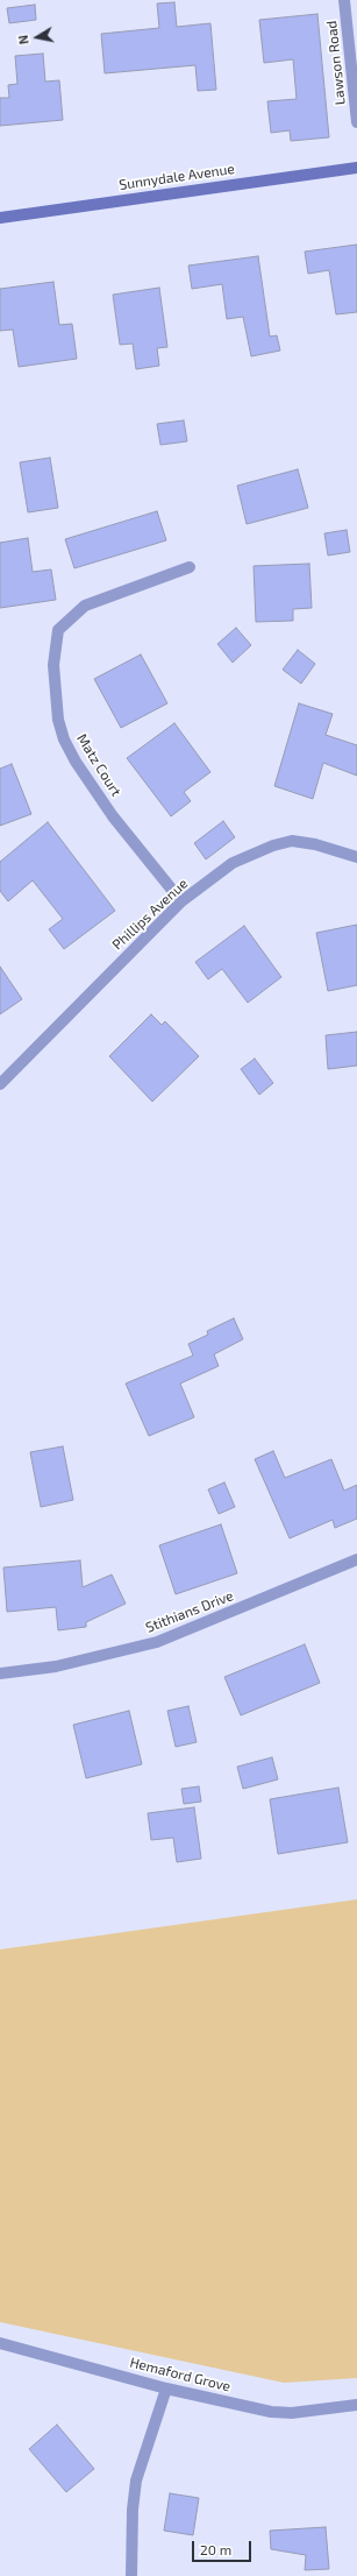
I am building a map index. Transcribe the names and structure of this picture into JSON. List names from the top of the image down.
{
  "streets": {
    "street": [
      "Lawson Road",
      "Sunnydale Avenue",
      "Matz Court",
      "Phillips Avenue",
      "Stithians Drive",
      "Hemaford Grove"
    ]
  },
  "crossings": [
    ["Matz Court", "Phillips Avenue"]
  ],
  "scale_bar": "20 m",
  "north": "left"
}
